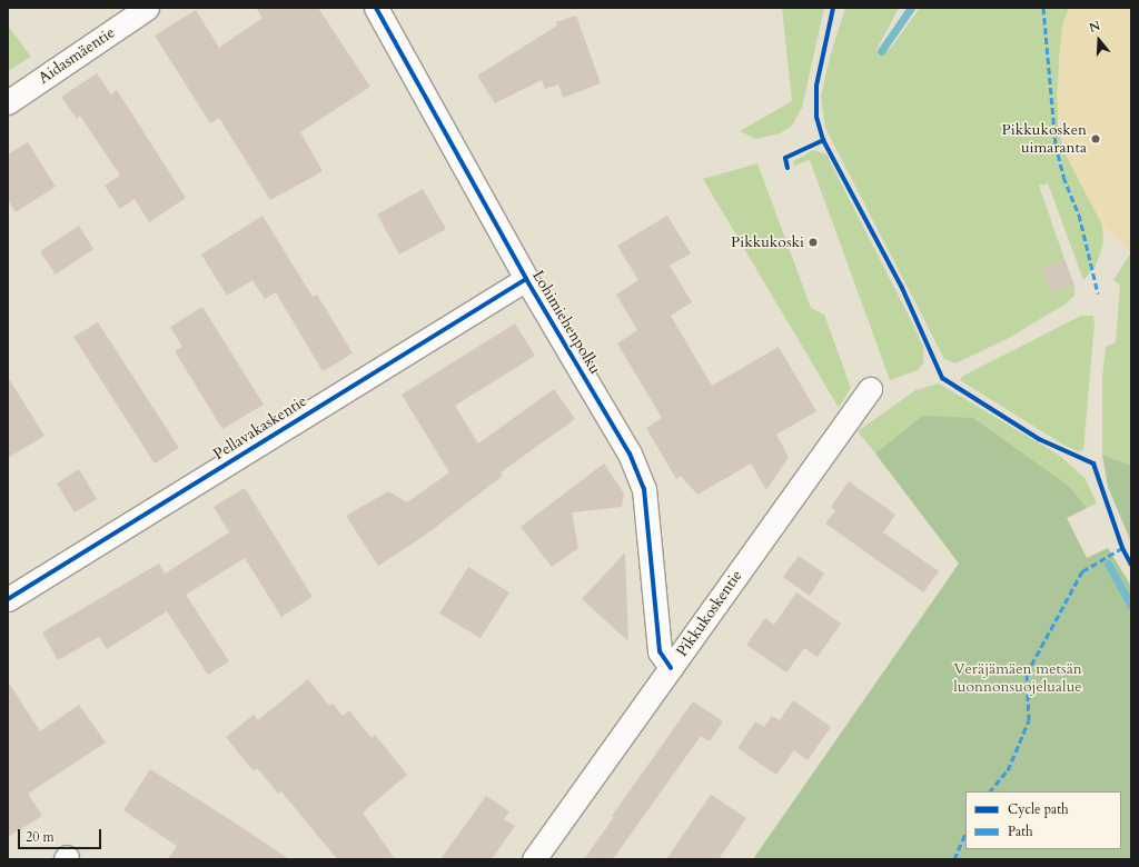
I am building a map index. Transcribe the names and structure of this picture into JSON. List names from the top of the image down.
{
  "streets": {
    "street": [
      "Aidasmäentie",
      "Lohimiehenpolku",
      "Pellavakaskentie",
      "Pikkukoskentie"
    ]
  },
  "crossings": [
    ["Lohimiehenpolku", "Pellavakaskentie"],
    ["Lohimiehenpolku", "Pikkukoskentie"]
  ],
  "parks": ["Veräjämäen metsän luonnonsuojelualue"],
  "places": ["Pikkukosken uimaranta", "Pikkukoski"],
  "legend": ["Cycle path", "Path"],
  "scale_bar": "20 m",
  "north": "top"
}
